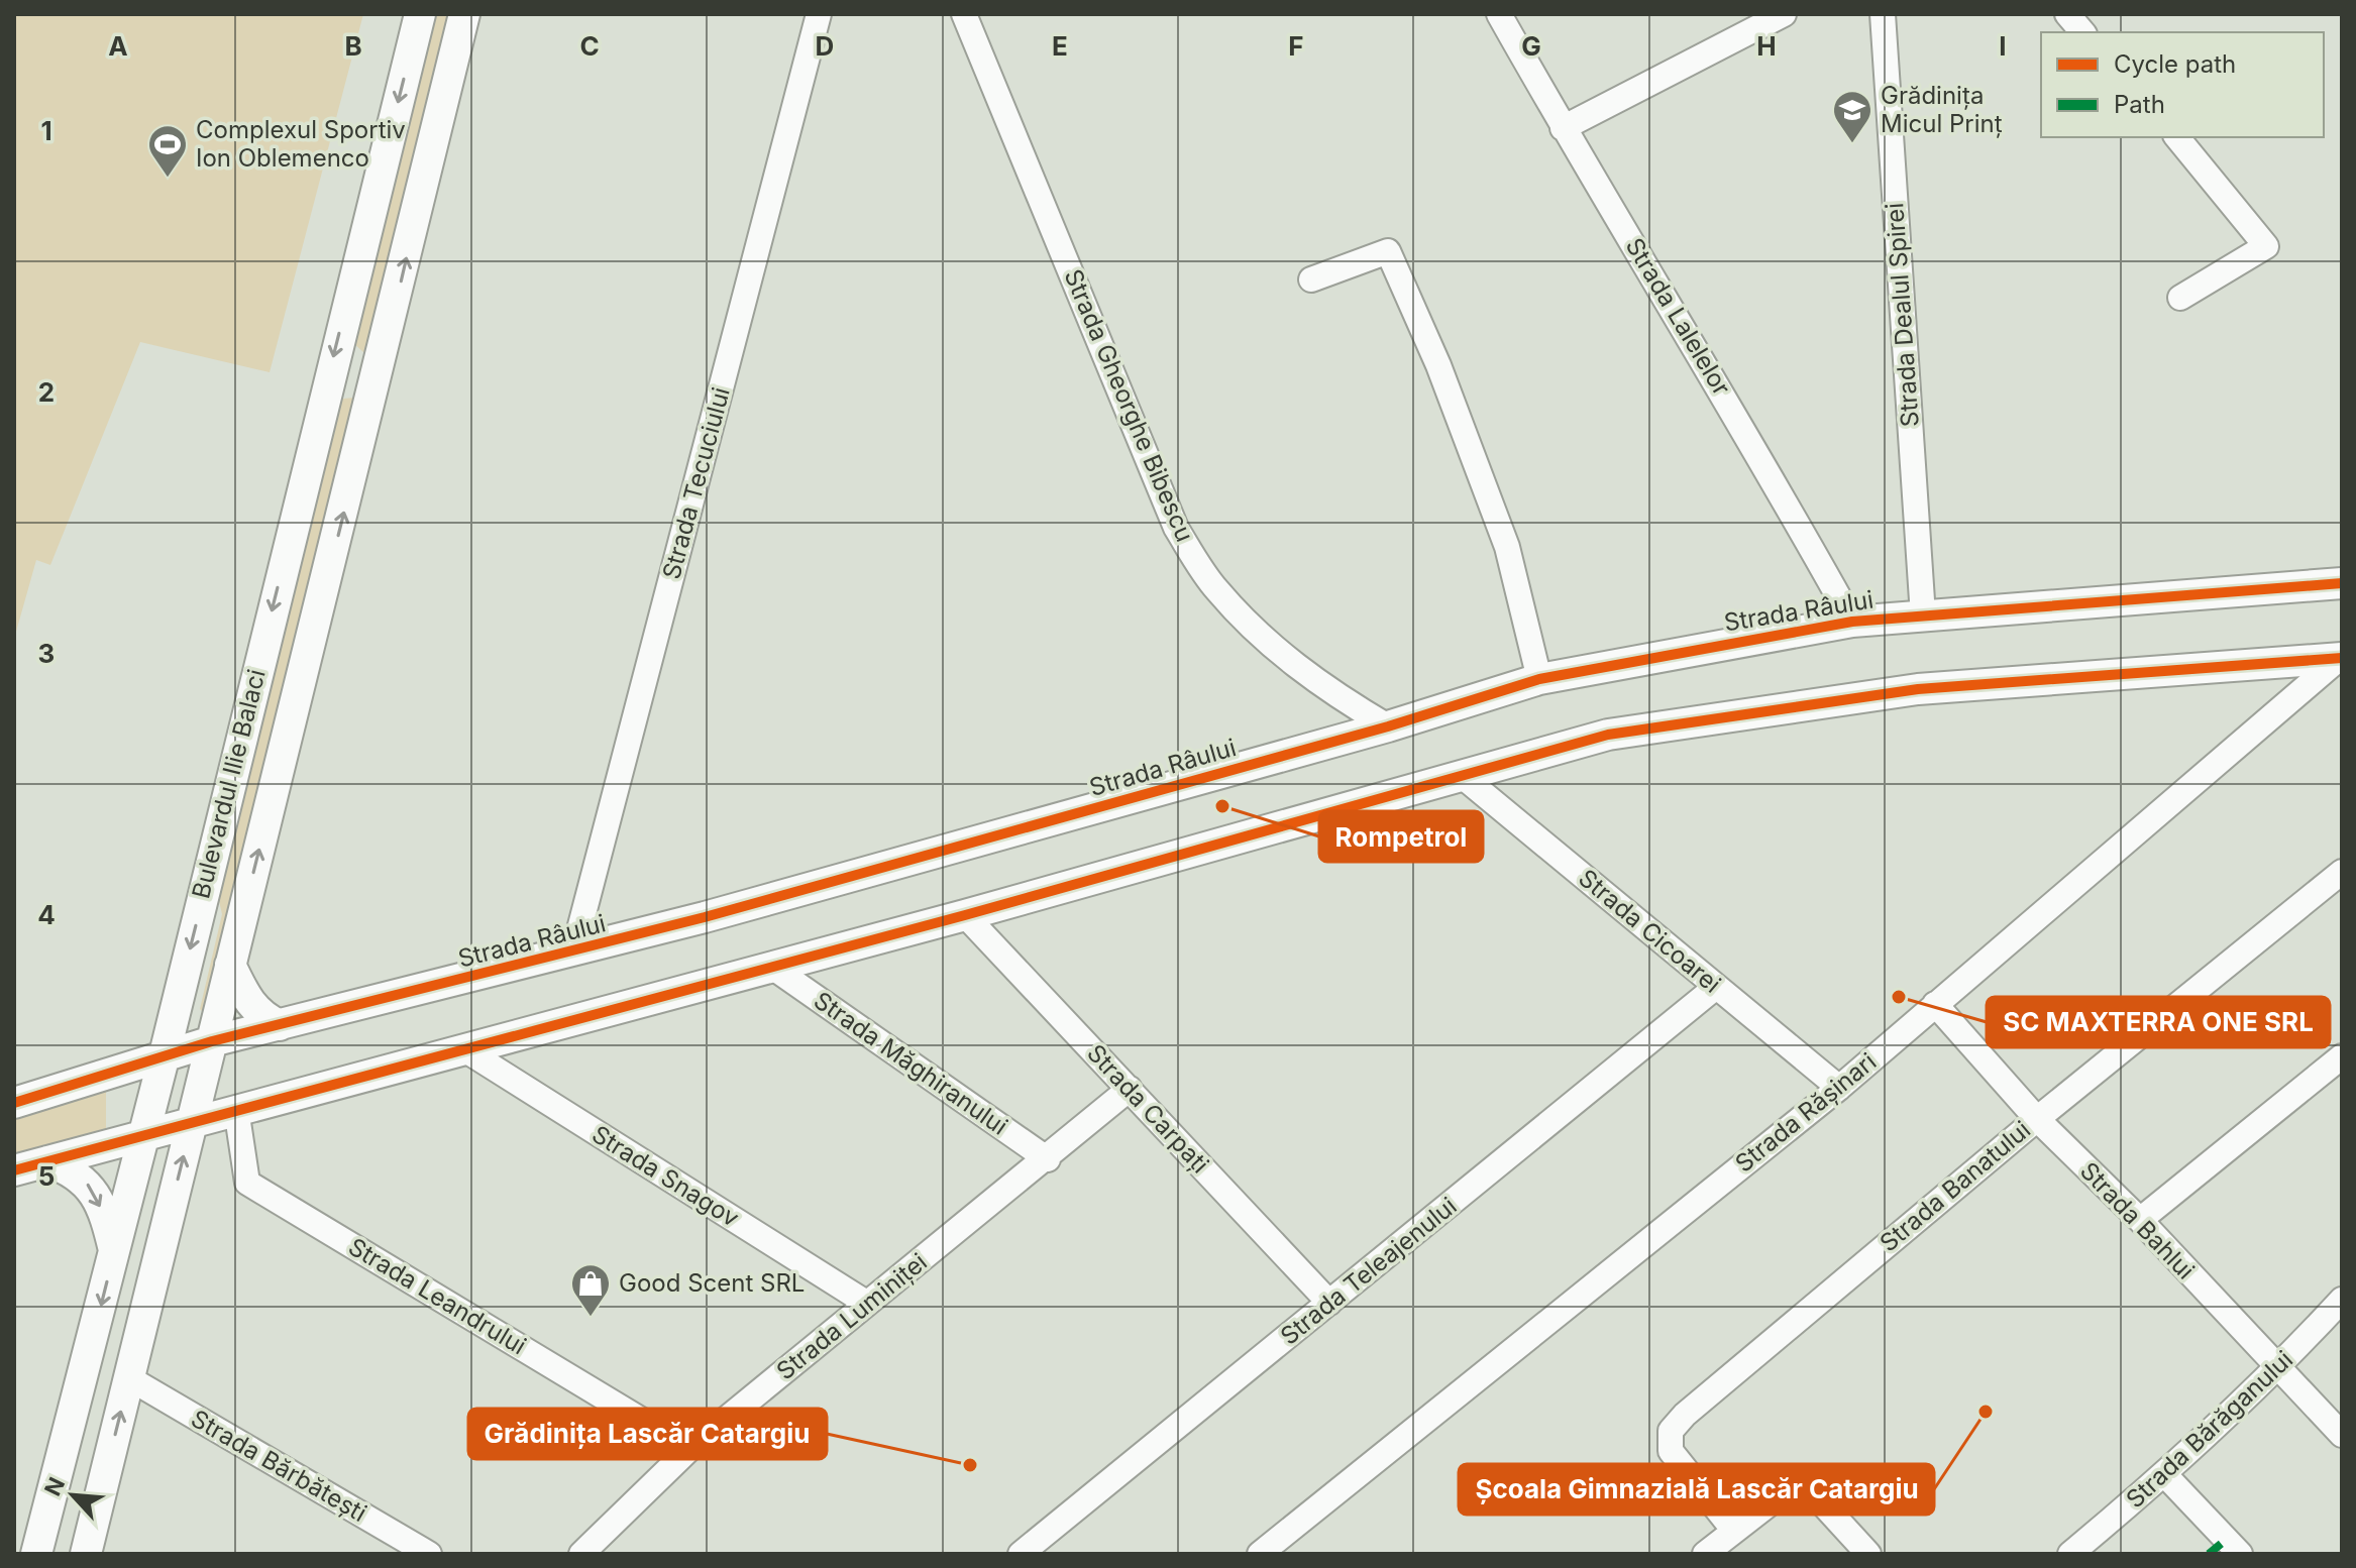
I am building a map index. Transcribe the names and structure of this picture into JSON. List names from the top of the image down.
{
  "streets": {
    "main road": ["Strada Râului", "Bulevardul Ilie Balaci"],
    "street": [
      "Strada Dealul Spirei",
      "Strada Lalelelor",
      "Strada Gheorghe Bibescu",
      "Strada Tecuciului",
      "Strada Cicoarei",
      "Strada Măghiranului",
      "Strada Carpați",
      "Strada Rășinari",
      "Strada Snagov",
      "Strada Banatului",
      "Strada Bahlui",
      "Strada Teleajenului",
      "Strada Leandrului",
      "Strada Luminiței",
      "Strada Bărăganului",
      "Strada Bărbătești"
    ]
  },
  "crossings": [
    ["Strada Dealul Spirei", "Strada Râului"],
    ["Strada Lalelelor", "Strada Râului"],
    ["Strada Gheorghe Bibescu", "Strada Râului"],
    ["Strada Tecuciului", "Strada Râului"],
    ["Strada Râului", "Bulevardul Ilie Balaci"],
    ["Bulevardul Ilie Balaci", "Strada Bărbătești"],
    ["Strada Cicoarei", "Strada Rășinari"],
    ["Strada Cicoarei", "Strada Teleajenului"],
    ["Strada Măghiranului", "Strada Luminiței"],
    ["Strada Carpați", "Strada Teleajenului"],
    ["Strada Carpați", "Strada Luminiței"],
    ["Strada Rășinari", "Strada Bahlui"],
    ["Strada Snagov", "Strada Luminiței"],
    ["Strada Banatului", "Strada Bahlui"],
    ["Strada Bahlui", "Strada Bărăganului"],
    ["Strada Leandrului", "Strada Luminiței"]
  ],
  "places": {
    "school or university": ["Grădinița Micul Prinț"],
    "sports": ["Complexul Sportiv Ion Oblemenco"],
    "other": [
      "Rompetrol",
      "SC MAXTERRA ONE SRL",
      "Școala Gimnazială Lascăr Catargiu",
      "Grădinița Lascăr Catargiu"
    ],
    "shop": ["Good Scent SRL"]
  },
  "legend": ["Cycle path", "Path"],
  "north": "top left",
  "grid": {
    "columns": [
      "A",
      "B",
      "C",
      "D",
      "E",
      "F",
      "G",
      "H",
      "I"
    ],
    "rows": [
      "1",
      "2",
      "3",
      "4",
      "5"
    ]
  }
}
